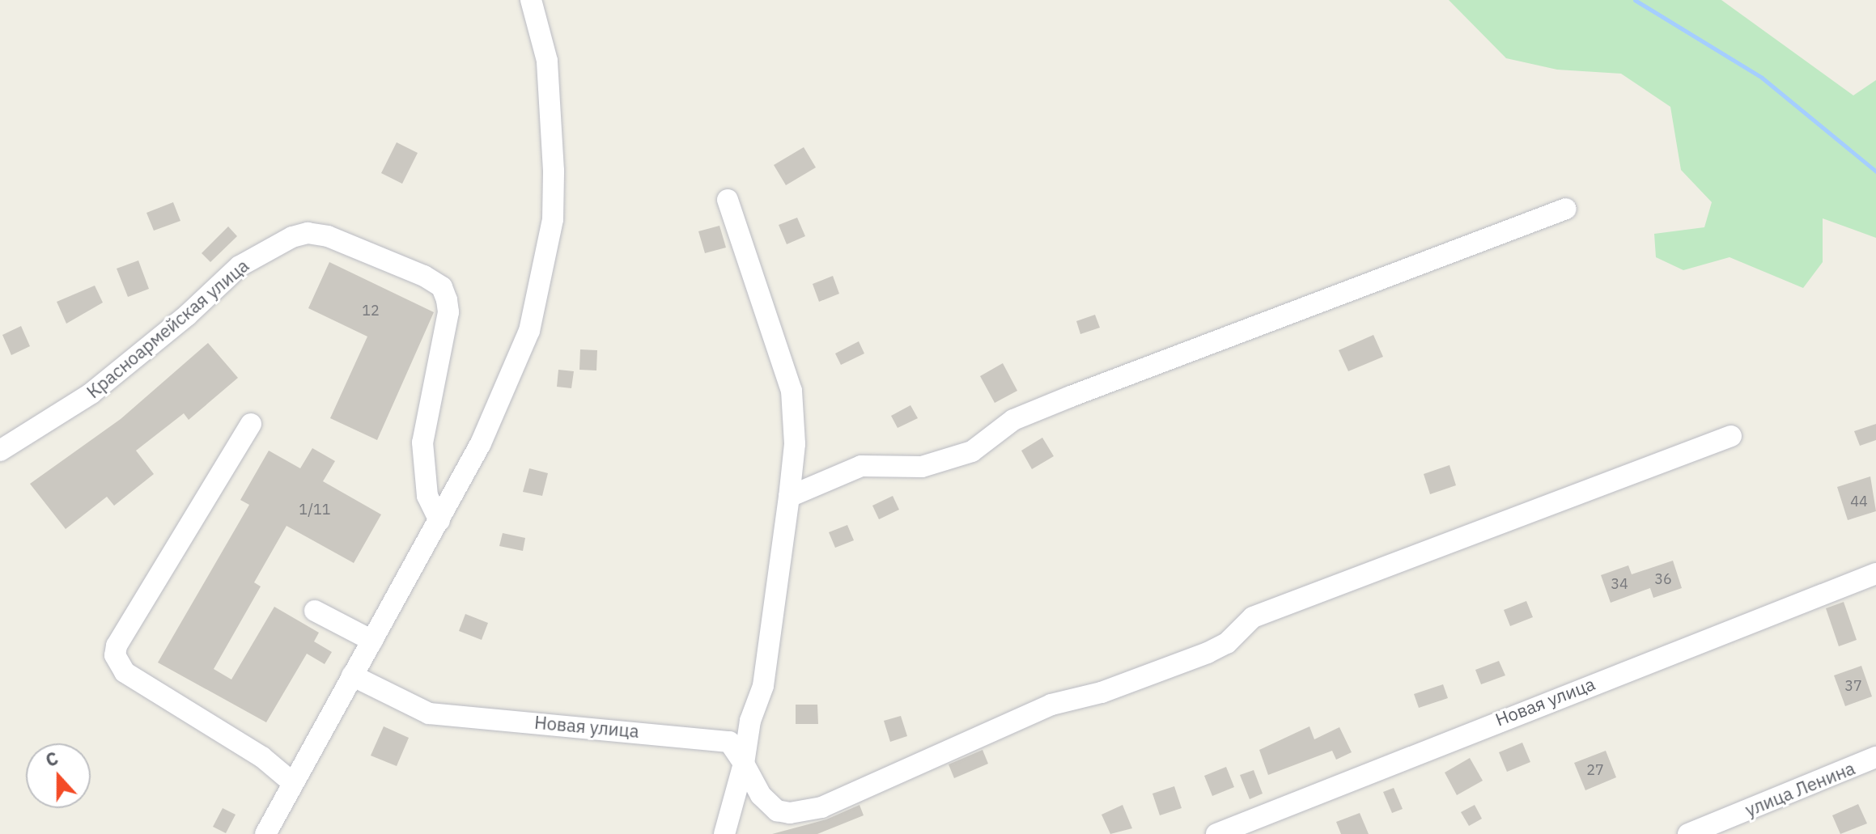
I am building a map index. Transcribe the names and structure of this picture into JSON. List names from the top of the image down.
{
  "streets": {
    "street": ["Красноармейская улица", "Новая улица", "улица Ленина"]
  },
  "house_numbers": [
    "12",
    "44",
    "1/11",
    "36",
    "34",
    "37",
    "27"
  ],
  "north": "top"
}
